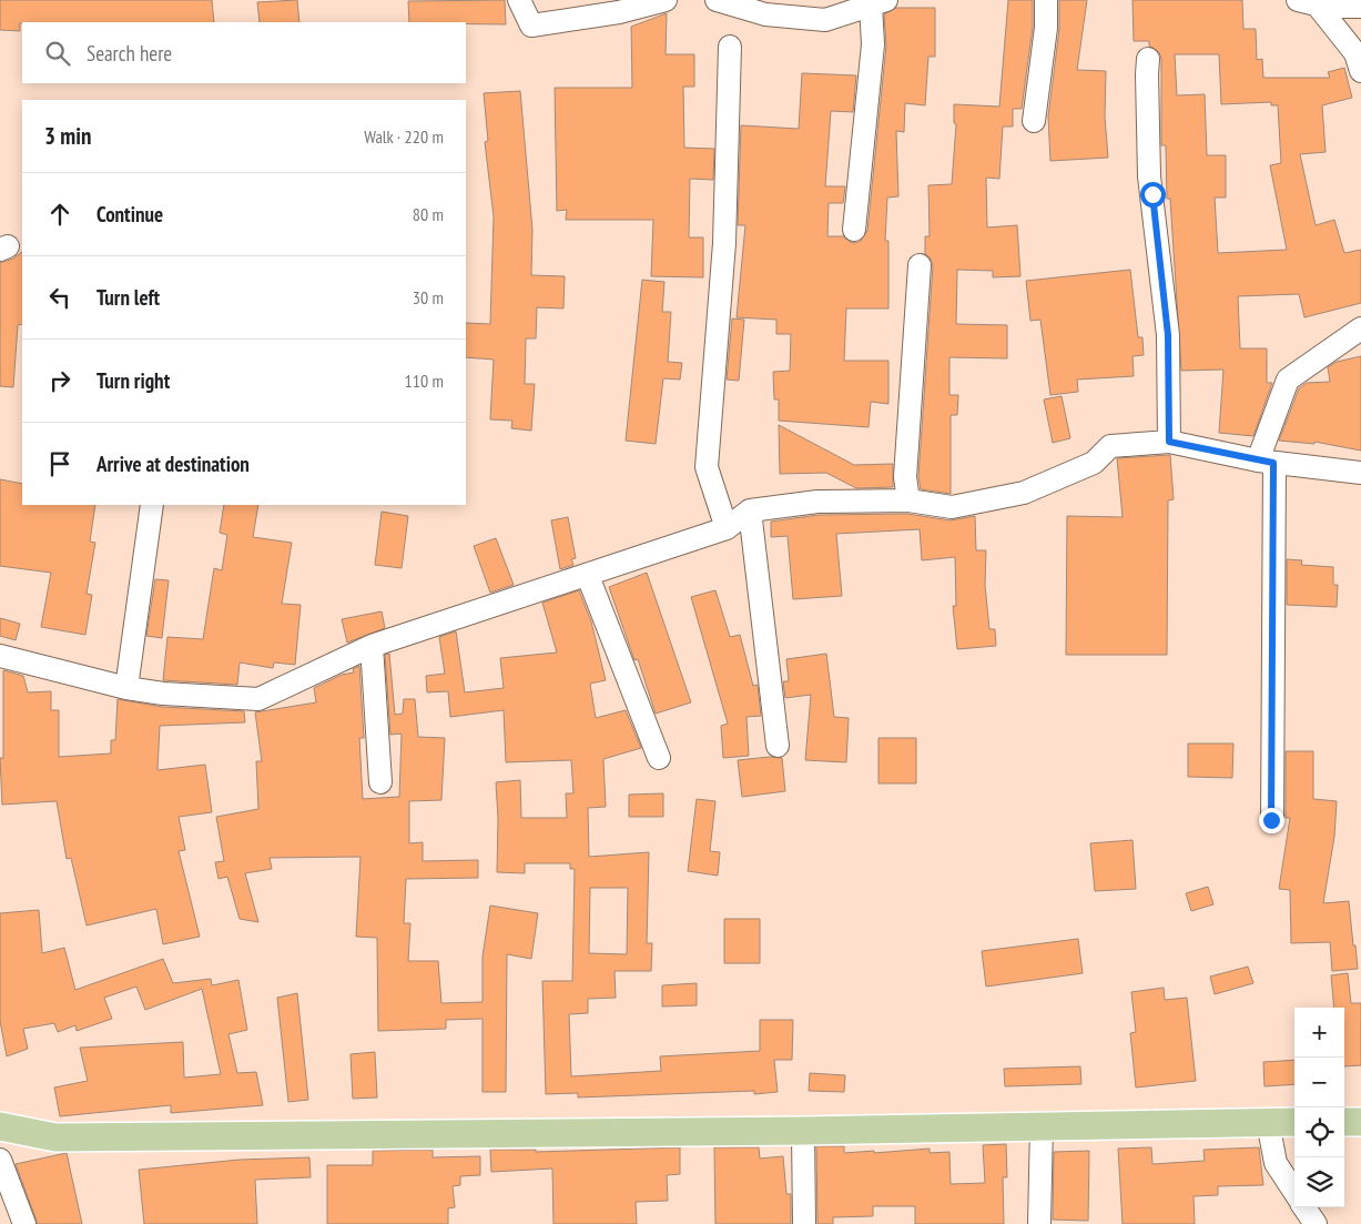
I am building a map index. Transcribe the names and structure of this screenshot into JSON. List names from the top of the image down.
{
  "page": {
    "search": "Search here",
    "heading": ["3 min", "Walk · 220 m"],
    "list": [
      ["Continue", "80 m"],
      ["Turn left", "30 m"],
      ["Turn right", "110 m"],
      "Arrive at destination"
    ],
    "map_buttons": ["+", "−"]
  }
}
